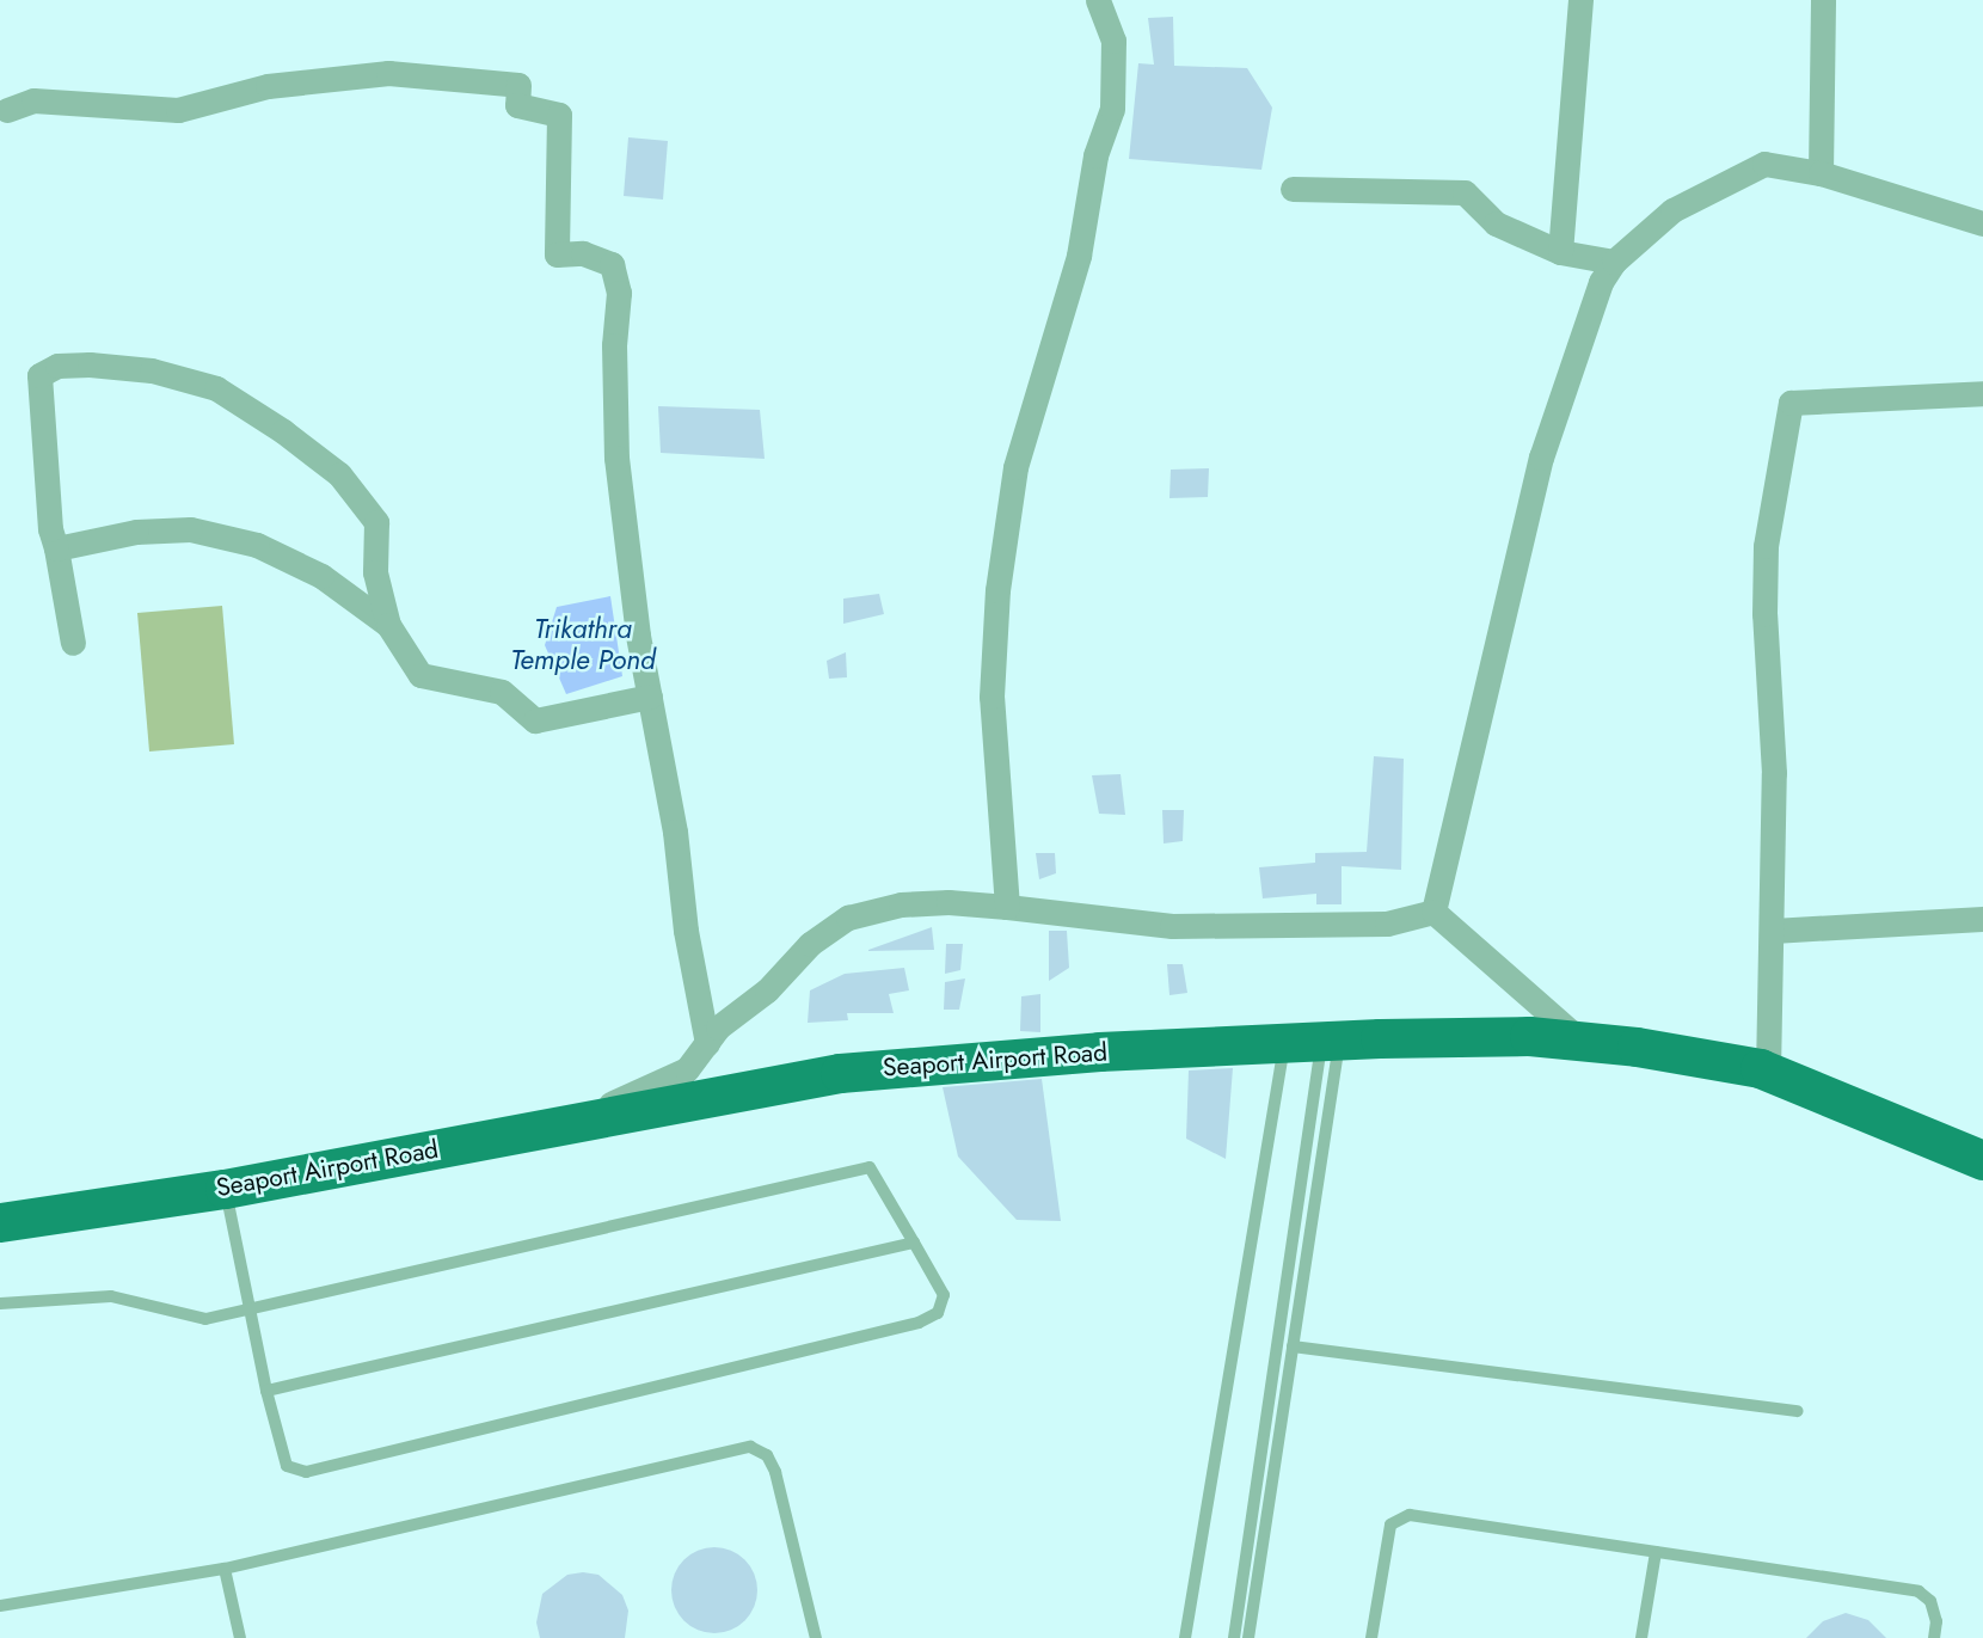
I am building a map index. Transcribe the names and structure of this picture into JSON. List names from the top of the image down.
{
  "streets": {
    "main road": ["Seaport Airport Road"]
  },
  "water": ["Trikathra Temple Pond"]
}
